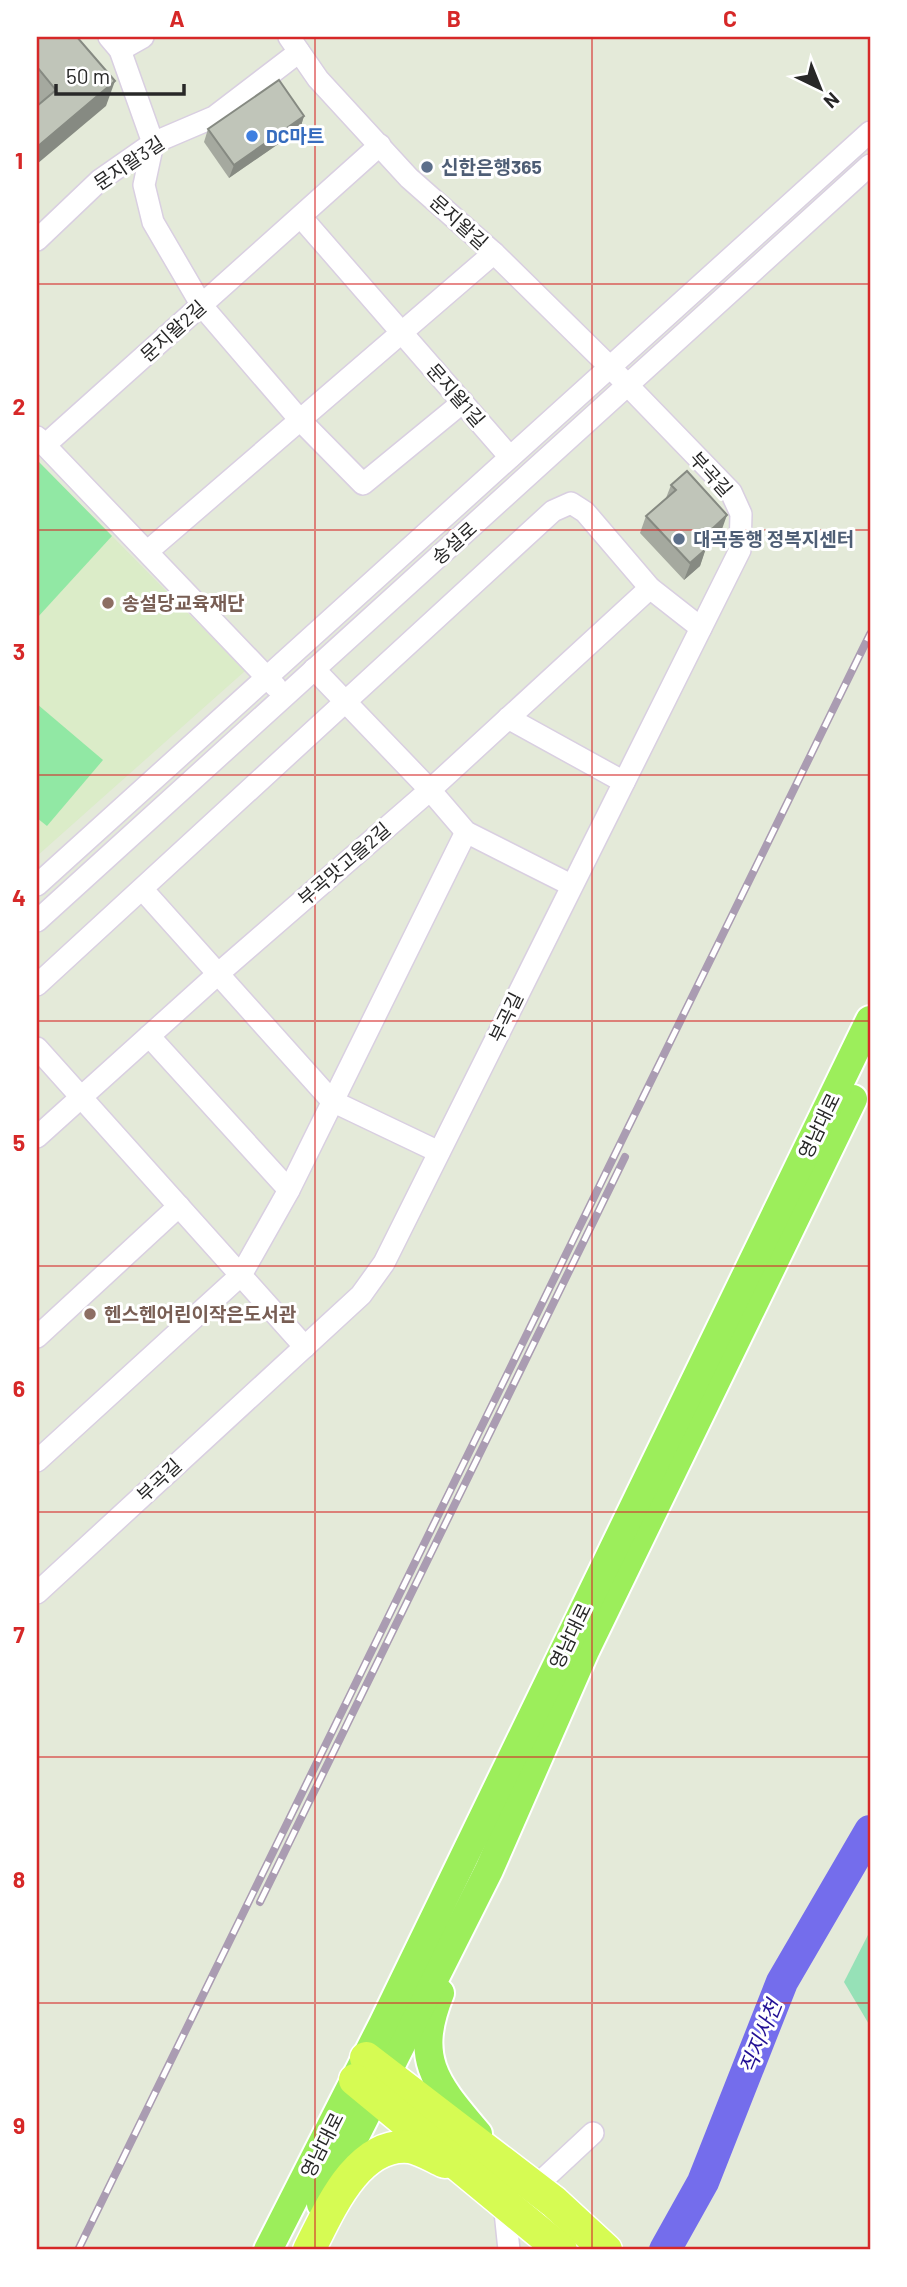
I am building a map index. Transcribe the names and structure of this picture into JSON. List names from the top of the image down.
{
  "streets": {
    "main road": ["영남대로"],
    "street": [
      "문지왈3길",
      "문지왈길",
      "문지왈2길",
      "문지왈1길",
      "부곡길",
      "송설로",
      "부곡맛고을2길"
    ]
  },
  "crossings": [
    ["문지왈3길", "문지왈길"],
    ["문지왈길", "문지왈2길"],
    ["문지왈길", "부곡길"],
    ["문지왈길", "송설로"],
    ["문지왈1길", "송설로"],
    ["부곡길", "송설로"]
  ],
  "water": ["직지사천"],
  "places": [
    "DC마트",
    "신한은행365",
    "대곡동행 정복지센터",
    "송설당교육재단",
    "헨스헨어린이작은도서관"
  ],
  "scale_bar": "50 m",
  "north": "bottom right",
  "grid": {
    "columns": ["A", "B", "C"],
    "rows": [
      "1",
      "2",
      "3",
      "4",
      "5",
      "6",
      "7",
      "8",
      "9"
    ]
  }
}
